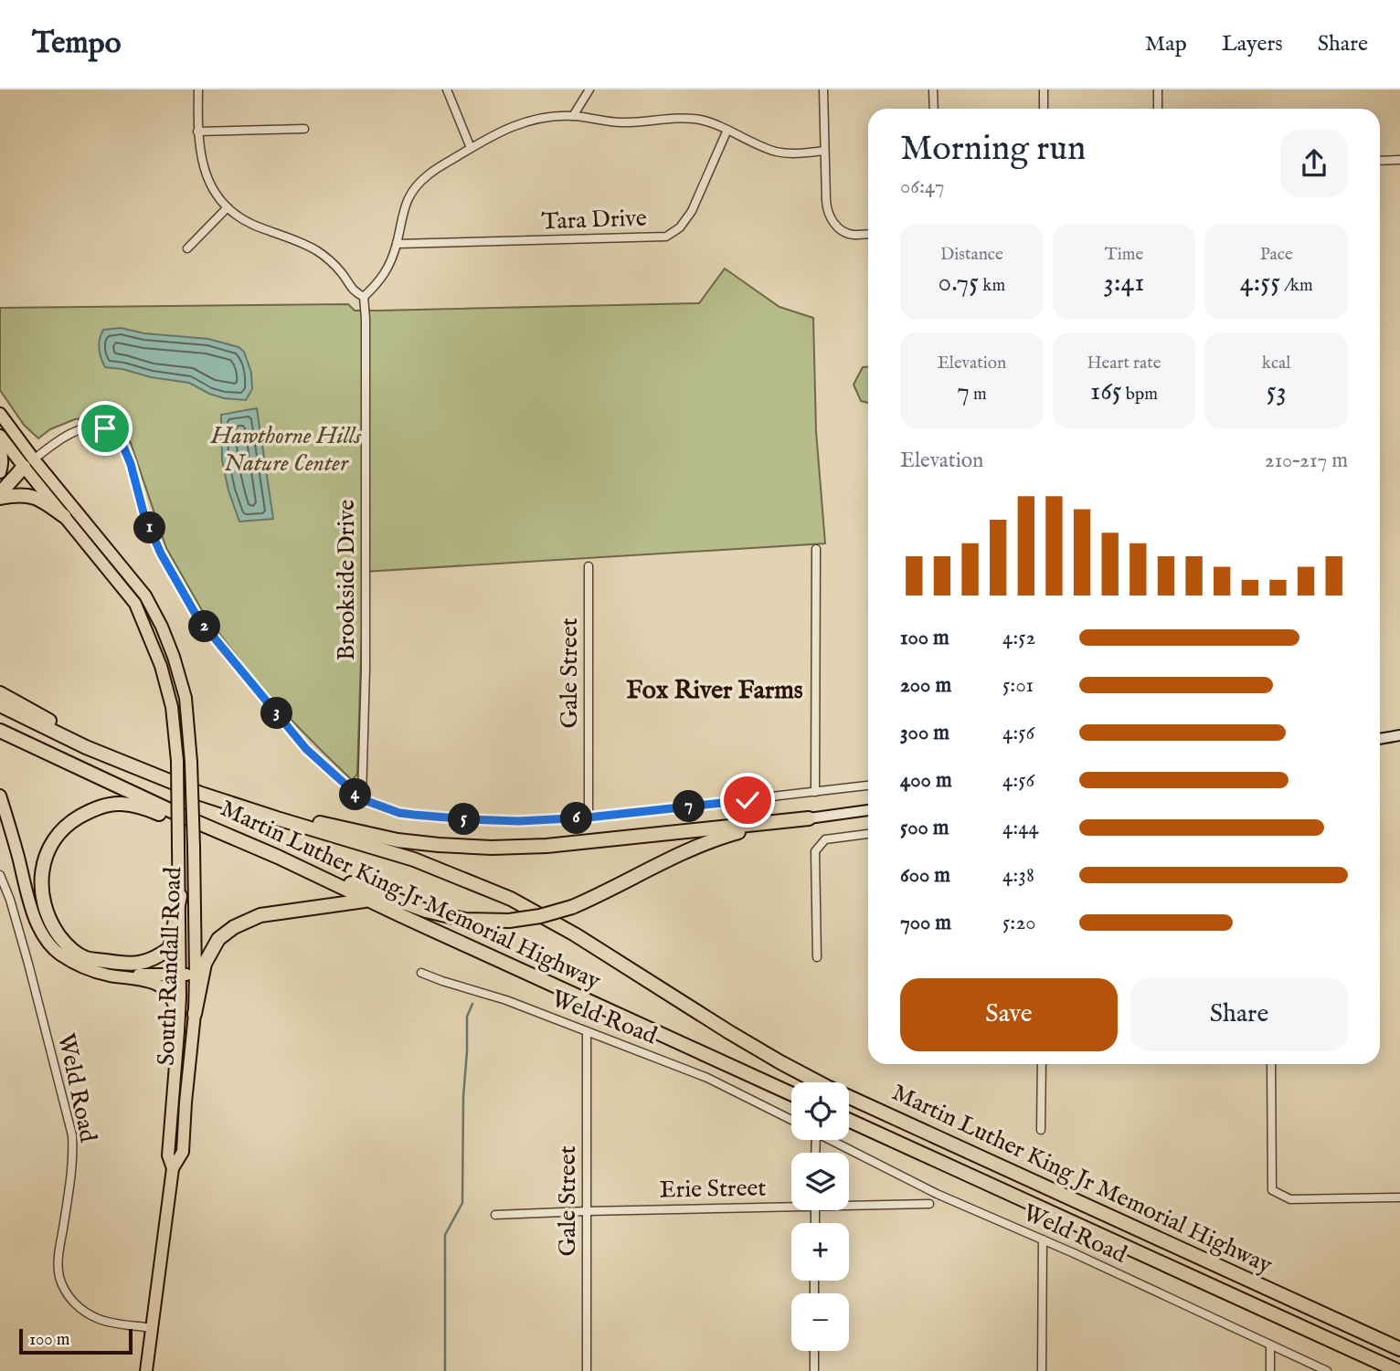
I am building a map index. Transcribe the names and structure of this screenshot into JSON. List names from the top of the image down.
{
  "streets": {
    "highway": ["Martin Luther King Jr Memorial Highway"],
    "main road": ["South Randall Road"],
    "street": [
      "Tara Drive",
      "Brookside Drive",
      "Gale Street",
      "Weld Road",
      "Erie Street"
    ]
  },
  "crossings": [
    ["Gale Street", "Weld Road"],
    ["Gale Street", "Erie Street"],
    ["South Randall Road", "Weld Road"]
  ],
  "districts": ["Fox River Farms"],
  "parks": ["Hawthorne Hills Nature Center"],
  "scale_bar": "100 m",
  "page": {
    "header": "Tempo",
    "nav": ["Map", "Layers", "Share"],
    "heading": ["Morning run", "06:47"],
    "stats": [
      ["Distance", "0.75 km"],
      ["Time", "3:41"],
      ["Pace", "4:55 /km"],
      ["Elevation", "7 m"],
      ["Heart rate", "165 bpm"],
      ["kcal", "53"]
    ],
    "chart": ["Elevation", "210–217 m"],
    "pins": [
      "1",
      "2",
      "3",
      "4",
      "7",
      "6",
      "5"
    ],
    "list": [
      {
        "name": "100 m",
        "note": "4:52"
      },
      {
        "name": "200 m",
        "note": "5:01"
      },
      {
        "name": "300 m",
        "note": "4:56"
      },
      {
        "name": "400 m",
        "note": "4:56"
      },
      {
        "name": "500 m",
        "note": "4:44"
      },
      {
        "name": "600 m",
        "note": "4:38"
      },
      {
        "name": "700 m",
        "note": "5:20"
      }
    ],
    "buttons": ["Save", "Share"],
    "map_buttons": ["+", "−"],
    "scale": "100 m"
  }
}
